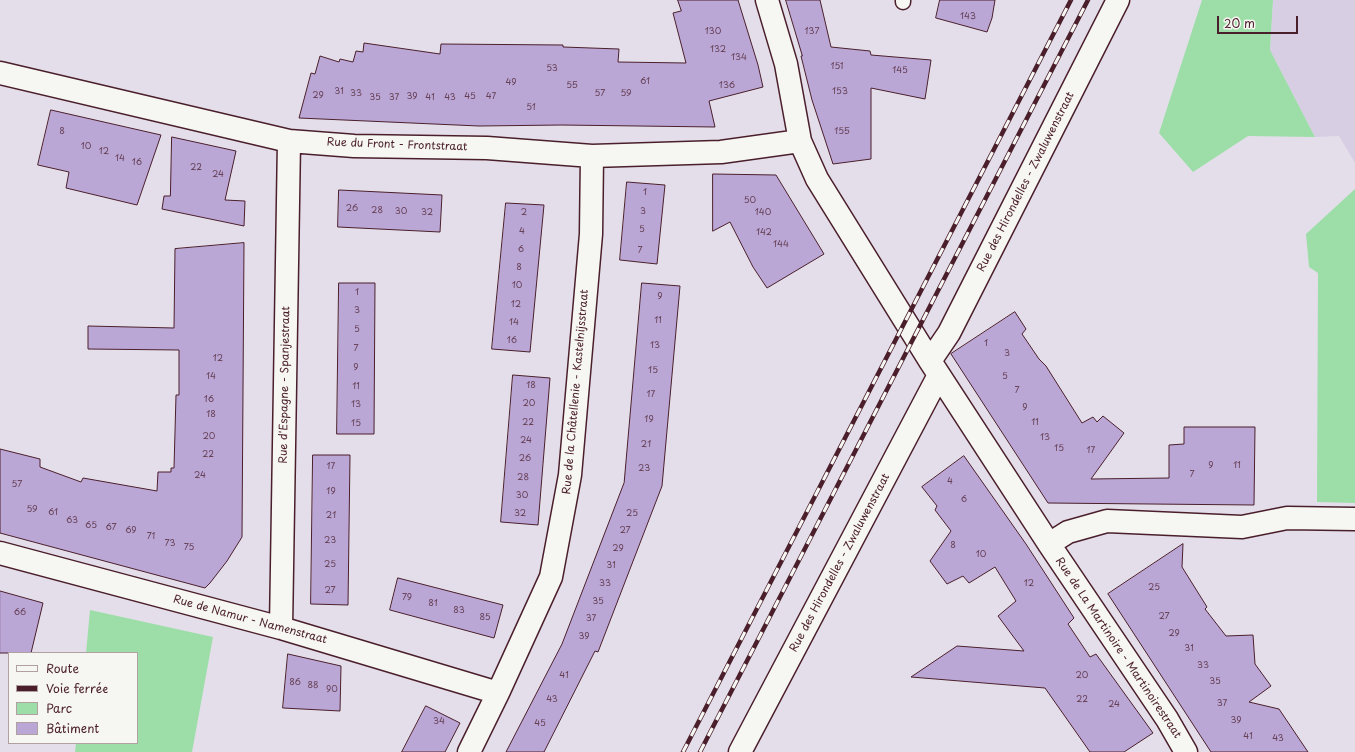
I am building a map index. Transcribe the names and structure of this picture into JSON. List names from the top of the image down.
{
  "streets": {
    "street": [
      "Rue du Front - Frontstraat",
      "Rue des Hirondelles - Zwaluwenstraat",
      "Rue d'Espagne - Spanjestraat",
      "Rue de la Châtellenie - Kastelnijsstraat",
      "Rue de Namur - Namenstraat",
      "Rue de La Martinoire - Martinoirestraat"
    ]
  },
  "crossings": [
    ["Rue du Front - Frontstraat", "Rue d'Espagne - Spanjestraat"],
    ["Rue du Front - Frontstraat", "Rue de la Châtellenie - Kastelnijsstraat"],
    ["Rue du Front - Frontstraat", "Rue de La Martinoire - Martinoirestraat"],
    ["Rue des Hirondelles - Zwaluwenstraat", "Rue de La Martinoire - Martinoirestraat"],
    ["Rue d'Espagne - Spanjestraat", "Rue de Namur - Namenstraat"],
    ["Rue de la Châtellenie - Kastelnijsstraat", "Rue de Namur - Namenstraat"]
  ],
  "house_numbers": [
    "143",
    "130",
    "137",
    "132",
    "134",
    "151",
    "53",
    "145",
    "61",
    "49",
    "55",
    "136",
    "31",
    "153",
    "33",
    "57",
    "59",
    "29",
    "39",
    "45",
    "47",
    "35",
    "37",
    "41",
    "43",
    "51",
    "8",
    "155",
    "10",
    "12",
    "14",
    "16",
    "22",
    "24",
    "1",
    "50",
    "26",
    "28",
    "30",
    "3",
    "32",
    "2",
    "140",
    "5",
    "4",
    "142",
    "144",
    "6",
    "7",
    "8",
    "10",
    "1",
    "9",
    "12",
    "3",
    "11",
    "14",
    "5",
    "16",
    "1",
    "13",
    "7",
    "3",
    "12",
    "9",
    "15",
    "14",
    "5",
    "18",
    "11",
    "7",
    "17",
    "16",
    "20",
    "13",
    "9",
    "18",
    "19",
    "22",
    "11",
    "15",
    "20",
    "13",
    "24",
    "21",
    "15",
    "17",
    "22",
    "26",
    "9",
    "11",
    "17",
    "23",
    "7",
    "24",
    "28",
    "4",
    "57",
    "19",
    "30",
    "6",
    "59",
    "61",
    "32",
    "25",
    "21",
    "63",
    "65",
    "67",
    "69",
    "27",
    "71",
    "23",
    "73",
    "8",
    "75",
    "29",
    "10",
    "25",
    "31",
    "33",
    "12",
    "25",
    "27",
    "79",
    "35",
    "81",
    "83",
    "66",
    "27",
    "85",
    "37",
    "29",
    "39",
    "31",
    "33",
    "41",
    "20",
    "35",
    "86",
    "88",
    "90",
    "43",
    "22",
    "37",
    "24",
    "39",
    "34",
    "45",
    "41",
    "43"
  ],
  "legend": [
    "Route",
    "Voie ferrée",
    "Parc",
    "Bâtiment"
  ],
  "scale_bar": "20 m"
}
